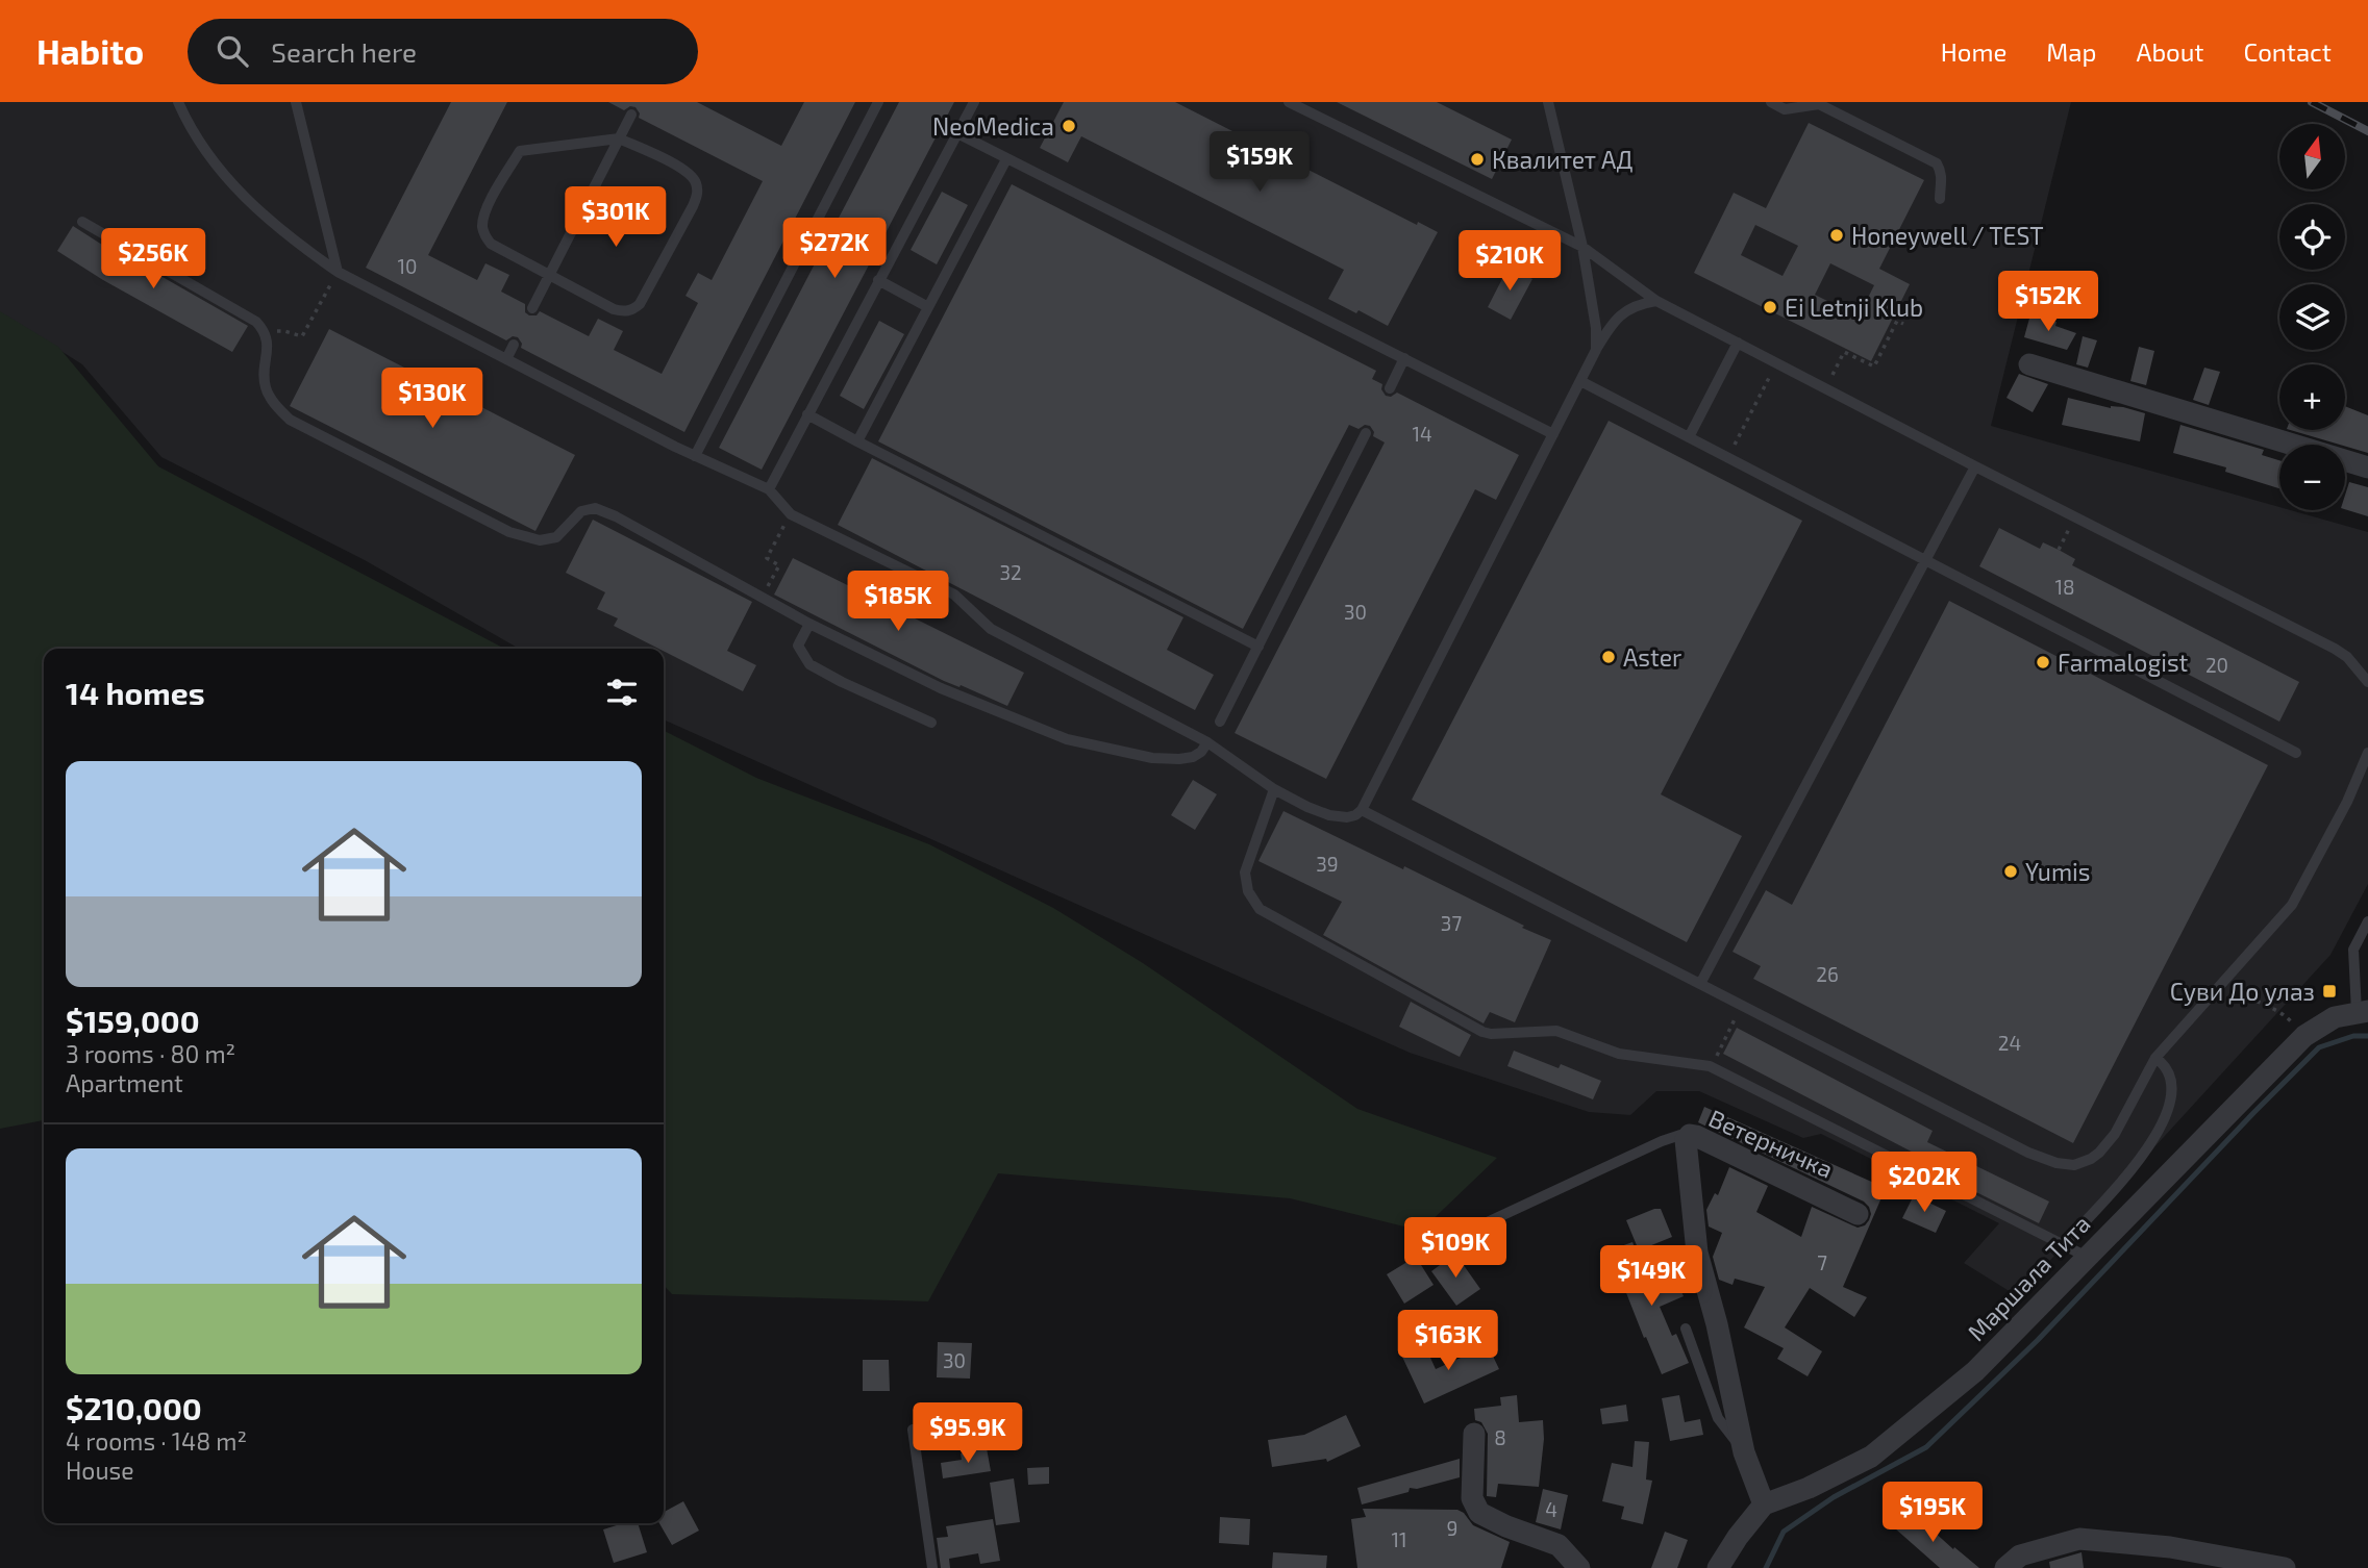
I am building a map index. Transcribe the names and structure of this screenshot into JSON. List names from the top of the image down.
{
  "streets": {
    "street": ["Ветерничка", "Маршала Тита"]
  },
  "crossings": [
    ["Ветерничка", "Маршала Тита"]
  ],
  "places": {
    "other": [
      "NeoMedica",
      "Квалитет АД",
      "Honeywell / TEST",
      "Ei Letnji Klub",
      "Aster",
      "Farmalogist",
      "Yumis"
    ],
    "transit": ["Суви До улаз"]
  },
  "house_numbers": [
    "10",
    "14",
    "32",
    "18",
    "30",
    "20",
    "39",
    "37",
    "26",
    "24",
    "7",
    "30",
    "8",
    "4",
    "9",
    "11"
  ],
  "north": "top",
  "page": {
    "header": "Habito",
    "search": "Search here",
    "nav": [
      "Home",
      "Map",
      "About",
      "Contact"
    ],
    "map_buttons": ["+", "−"],
    "price": [
      "$159K",
      "$301K",
      "$272K",
      "$256K",
      "$210K",
      "$152K",
      "$130K",
      "$185K",
      "$202K",
      "$109K",
      "$149K",
      "$163K",
      "$95.9K",
      "$195K"
    ],
    "heading": "14 homes",
    "list": [
      {
        "name": "$159,000",
        "note": "3 rooms · 80 m² · Apartment"
      },
      {
        "name": "$210,000",
        "note": "4 rooms · 148 m² · House"
      }
    ]
  }
}
